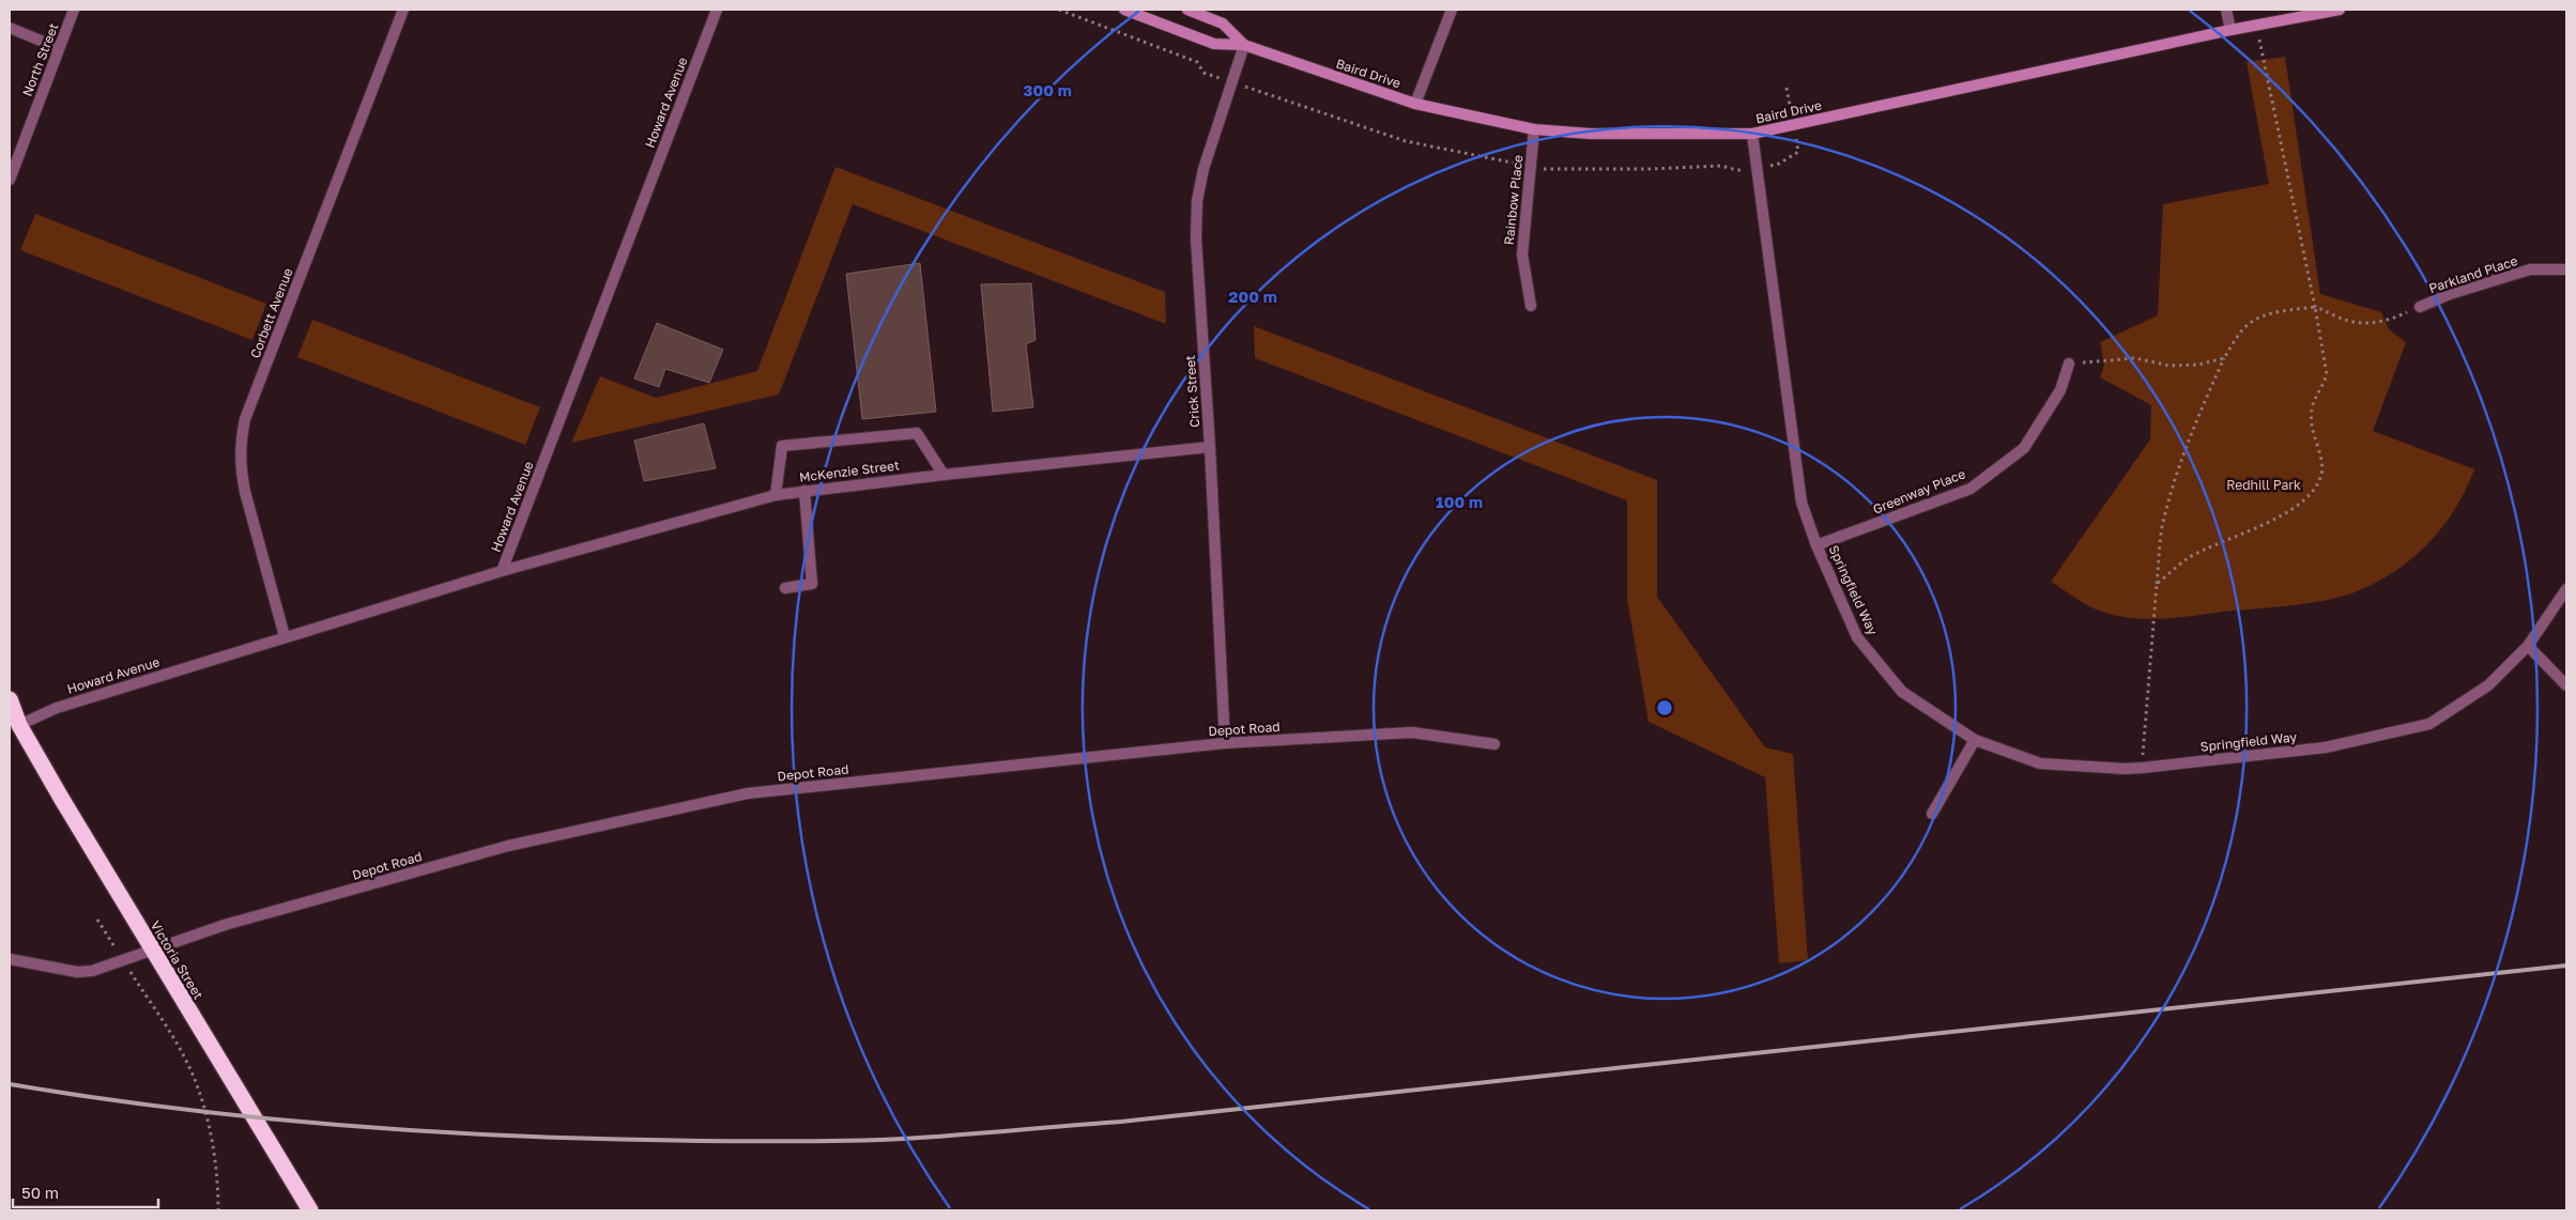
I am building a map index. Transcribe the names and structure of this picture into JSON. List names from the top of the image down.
{
  "streets": {
    "highway": ["Victoria Street"],
    "street": [
      "North Street",
      "Baird Drive",
      "Howard Avenue",
      "Rainbow Place",
      "Parkland Place",
      "Corbett Avenue",
      "Crick Street",
      "McKenzie Street",
      "Greenway Place",
      "Springfield Way",
      "Depot Road"
    ]
  },
  "crossings": [
    ["Baird Drive", "Rainbow Place"],
    ["Baird Drive", "Crick Street"],
    ["Baird Drive", "Springfield Way"],
    ["Howard Avenue", "Corbett Avenue"],
    ["Howard Avenue", "McKenzie Street"],
    ["Howard Avenue", "Victoria Street"],
    ["Crick Street", "McKenzie Street"],
    ["Crick Street", "Depot Road"],
    ["Greenway Place", "Springfield Way"],
    ["Depot Road", "Victoria Street"]
  ],
  "parks": ["Redhill Park"],
  "scale_bar": "50 m",
  "rings": ["300 m", "200 m", "100 m"]
}
